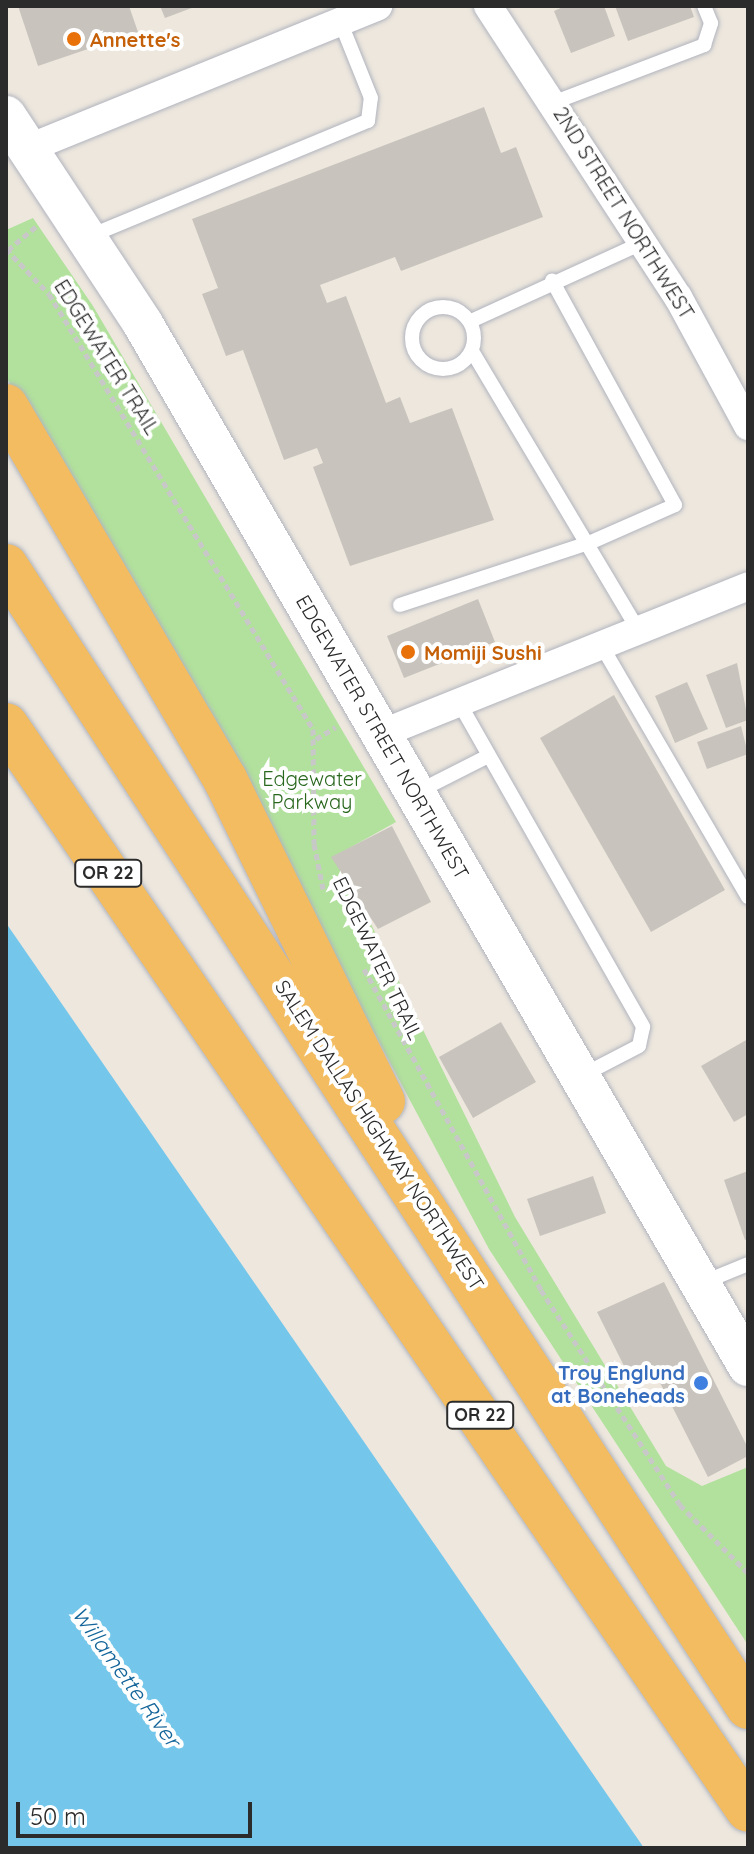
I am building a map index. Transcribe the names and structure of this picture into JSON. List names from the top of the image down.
{
  "streets": {
    "highway": ["OR 22", "SALEM DALLAS HIGHWAY NORTHWEST"],
    "main road": ["EDGEWATER STREET NORTHWEST"],
    "street": ["2ND STREET NORTHWEST"],
    "path": ["EDGEWATER TRAIL"]
  },
  "water": ["Willamette River"],
  "parks": ["Edgewater Parkway"],
  "places": ["Annette's", "Momiji Sushi", "Troy Englund at Boneheads"],
  "scale_bar": "50 m"
}
